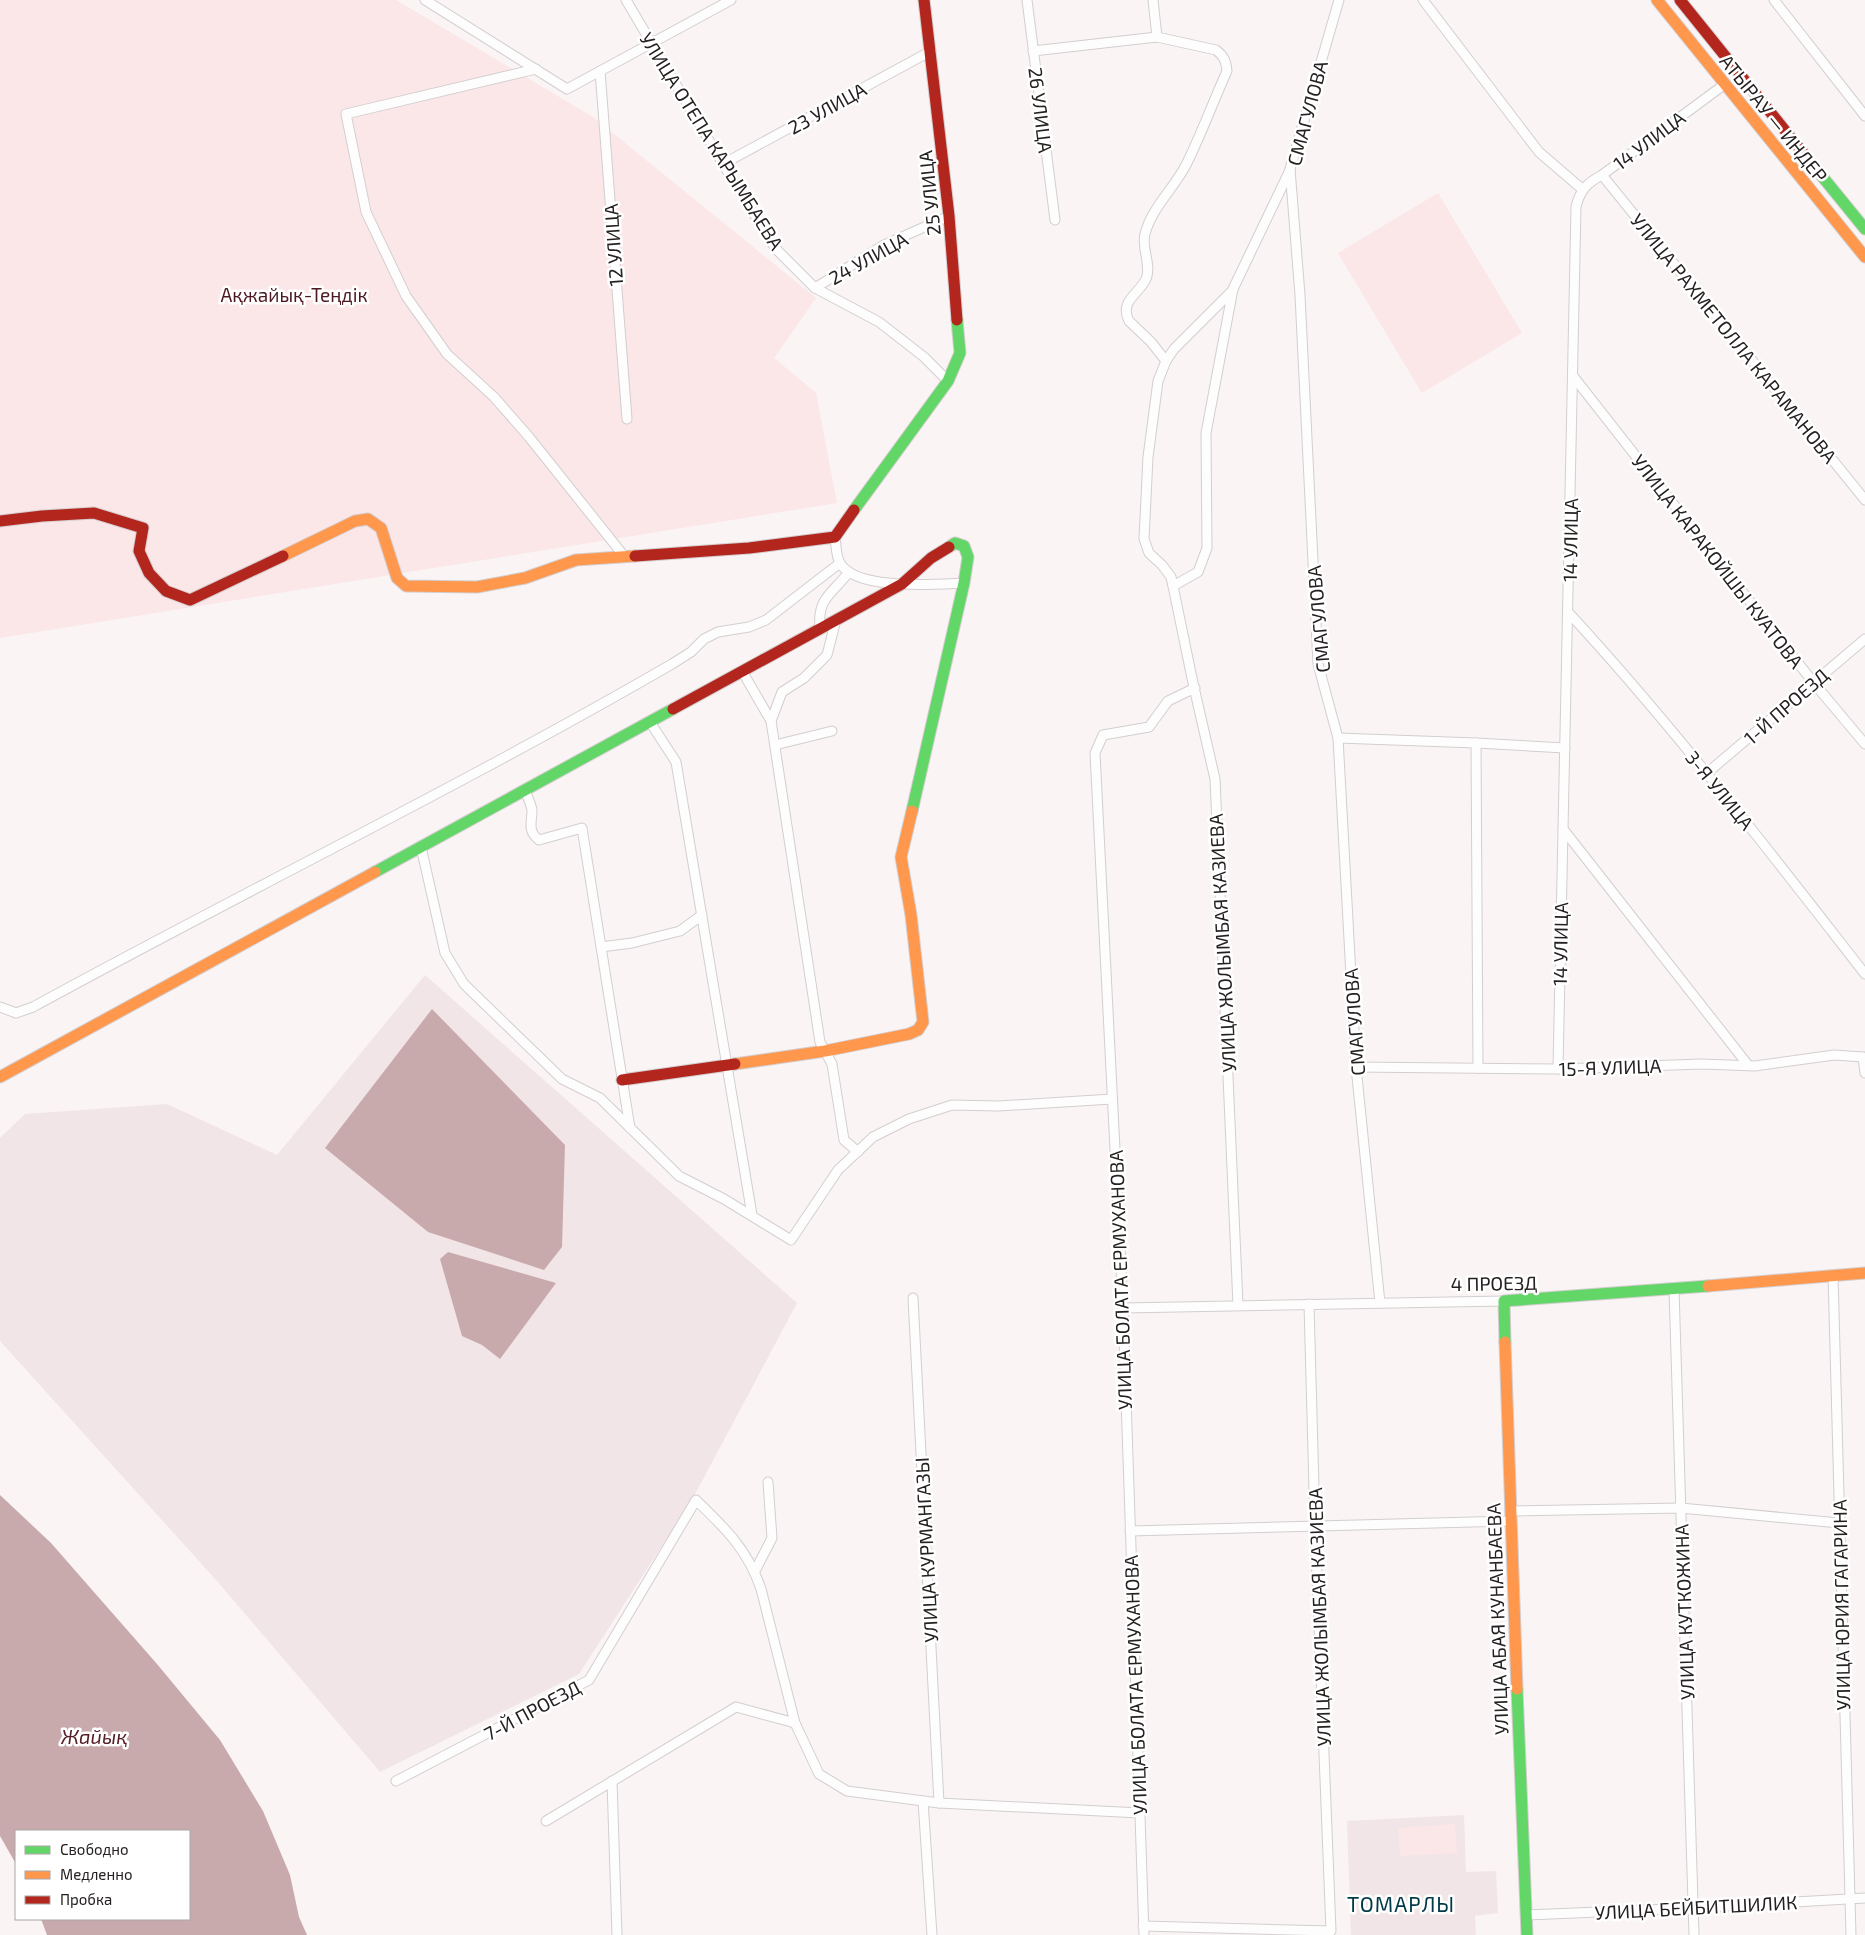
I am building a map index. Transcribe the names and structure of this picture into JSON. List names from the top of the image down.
{
  "streets": {
    "street": [
      "23 УЛИЦА",
      "26 УЛИЦА",
      "СМАГУЛОВА",
      "АТЫРАУ — ИНДЕР",
      "14 УЛИЦА",
      "УЛИЦА ОТЕПА КАРЫМБАЕВА",
      "25 УЛИЦА",
      "12 УЛИЦА",
      "24 УЛИЦА",
      "УЛИЦА РАХМЕТОЛЛА КАРАМАНОВА",
      "УЛИЦА КАРАКОЙШЫ КУАТОВА",
      "1-Й ПРОЕЗД",
      "3-Я УЛИЦА",
      "УЛИЦА ЖОЛЫМБАЯ КАЗИЕВА",
      "15-Я УЛИЦА",
      "УЛИЦА БОЛАТА ЕРМУХАНОВА",
      "4 ПРОЕЗД",
      "УЛИЦА КУРМАНГАЗЫ",
      "УЛИЦА ЮРИЯ ГАГАРИНА",
      "УЛИЦА КУТКОЖИНА",
      "УЛИЦА АБАЯ КУНАНБАЕВА",
      "7-Й ПРОЕЗД",
      "УЛИЦА БЕЙБИТШИЛИК"
    ]
  },
  "crossings": [
    ["23 УЛИЦА", "УЛИЦА ОТЕПА КАРЫМБАЕВА"],
    ["23 УЛИЦА", "25 УЛИЦА"],
    ["СМАГУЛОВА", "УЛИЦА ЖОЛЫМБАЯ КАЗИЕВА"],
    ["СМАГУЛОВА", "15-Я УЛИЦА"],
    ["СМАГУЛОВА", "4 ПРОЕЗД"],
    ["АТЫРАУ — ИНДЕР", "14 УЛИЦА"],
    ["14 УЛИЦА", "УЛИЦА РАХМЕТОЛЛА КАРАМАНОВА"],
    ["14 УЛИЦА", "УЛИЦА КАРАКОЙШЫ КУАТОВА"],
    ["14 УЛИЦА", "3-Я УЛИЦА"],
    ["14 УЛИЦА", "15-Я УЛИЦА"],
    ["УЛИЦА ОТЕПА КАРЫМБАЕВА", "25 УЛИЦА"],
    ["УЛИЦА ОТЕПА КАРЫМБАЕВА", "24 УЛИЦА"],
    ["25 УЛИЦА", "24 УЛИЦА"],
    ["УЛИЦА КАРАКОЙШЫ КУАТОВА", "1-Й ПРОЕЗД"],
    ["1-Й ПРОЕЗД", "3-Я УЛИЦА"],
    ["УЛИЦА ЖОЛЫМБАЯ КАЗИЕВА", "УЛИЦА БОЛАТА ЕРМУХАНОВА"],
    ["УЛИЦА ЖОЛЫМБАЯ КАЗИЕВА", "4 ПРОЕЗД"],
    ["УЛИЦА БОЛАТА ЕРМУХАНОВА", "4 ПРОЕЗД"],
    ["4 ПРОЕЗД", "УЛИЦА ЮРИЯ ГАГАРИНА"],
    ["4 ПРОЕЗД", "УЛИЦА КУТКОЖИНА"],
    ["4 ПРОЕЗД", "УЛИЦА АБАЯ КУНАНБАЕВА"],
    ["УЛИЦА ЮРИЯ ГАГАРИНА", "УЛИЦА БЕЙБИТШИЛИК"],
    ["УЛИЦА КУТКОЖИНА", "УЛИЦА БЕЙБИТШИЛИК"],
    ["УЛИЦА АБАЯ КУНАНБАЕВА", "УЛИЦА БЕЙБИТШИЛИК"]
  ],
  "districts": ["ТОМАРЛЫ"],
  "water": ["Жайық"],
  "parks": ["Ақжайық-Теңдік"],
  "legend": ["Свободно", "Медленно", "Пробка"]
}
